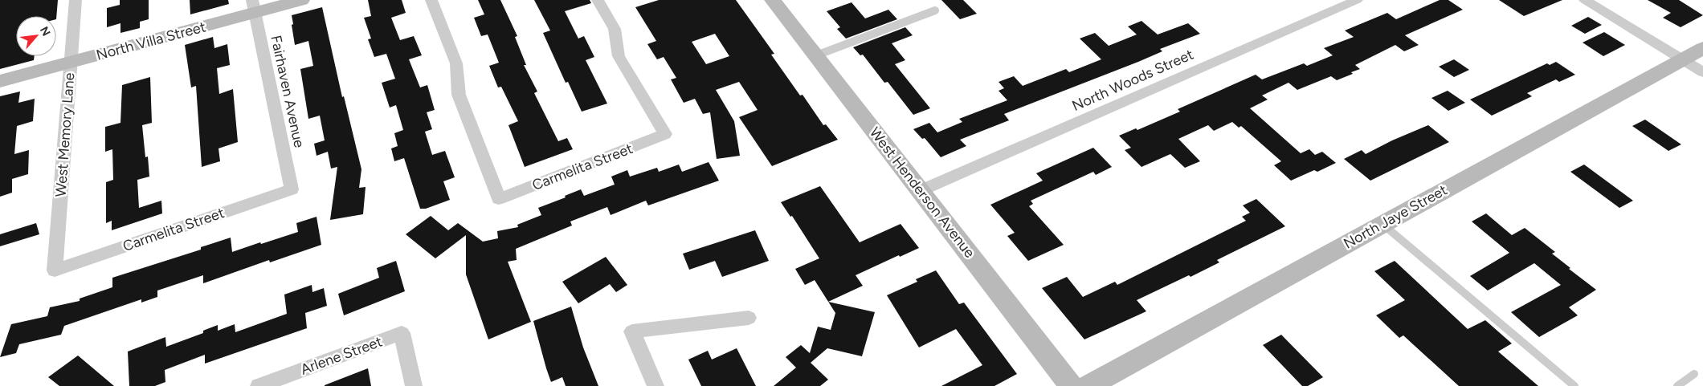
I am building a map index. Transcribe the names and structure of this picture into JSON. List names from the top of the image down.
{
  "streets": {
    "street": [
      "North Villa Street",
      "North Woods Street",
      "Fairhaven Avenue",
      "West Memory Lane",
      "Carmelita Street",
      "West Henderson Avenue",
      "North Jaye Street",
      "Arlene Street"
    ]
  },
  "crossings": [
    ["North Villa Street", "Fairhaven Avenue"],
    ["North Villa Street", "West Memory Lane"],
    ["North Woods Street", "West Henderson Avenue"],
    ["Fairhaven Avenue", "Carmelita Street"],
    ["West Memory Lane", "Carmelita Street"]
  ],
  "north": "top right"
}
